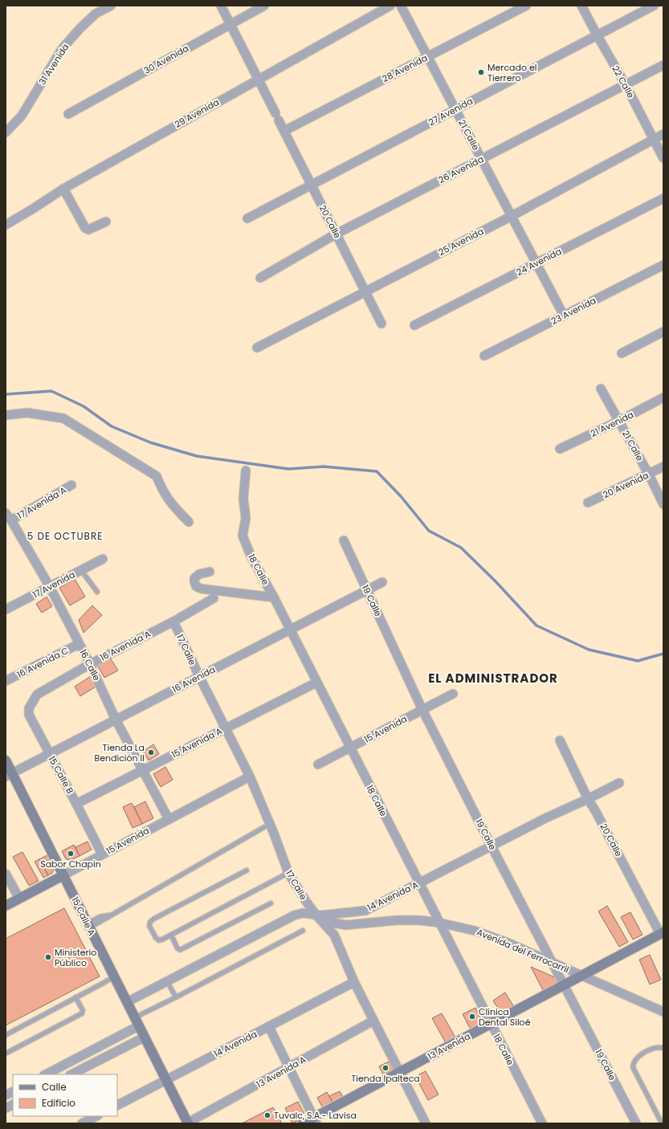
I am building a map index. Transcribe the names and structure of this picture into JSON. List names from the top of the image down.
{
  "streets": {
    "street": [
      "30 Avenida",
      "31 Avenida",
      "28 Avenida",
      "22 Calle",
      "27 Avenida",
      "29 Avenida",
      "21 Calle",
      "26 Avenida",
      "20 Calle",
      "25 Avenida",
      "24 Avenida",
      "23 Avenida",
      "21 Avenida",
      "20 Avenida",
      "17 Avenida A",
      "18 Calle",
      "17 Avenida",
      "19 Calle",
      "16 Avenida A",
      "17 Calle",
      "16 Avenida C",
      "16 Calle",
      "16 Avenida",
      "15 Avenida",
      "15 Avenida A",
      "15 Calle B",
      "14 Avenida A",
      "15 Calle A",
      "Avenida del Ferrocarril",
      "14 Avenida",
      "13 Avenida",
      "13 Avenida A"
    ]
  },
  "crossings": [
    ["30 Avenida", "20 Calle"],
    ["28 Avenida", "21 Calle"],
    ["28 Avenida", "20 Calle"],
    ["22 Calle", "27 Avenida"],
    ["22 Calle", "26 Avenida"],
    ["22 Calle", "25 Avenida"],
    ["27 Avenida", "21 Calle"],
    ["27 Avenida", "20 Calle"],
    ["29 Avenida", "20 Calle"],
    ["21 Calle", "26 Avenida"],
    ["21 Calle", "25 Avenida"],
    ["21 Calle", "24 Avenida"],
    ["21 Calle", "23 Avenida"],
    ["21 Calle", "21 Avenida"],
    ["21 Calle", "20 Avenida"],
    ["26 Avenida", "20 Calle"],
    ["20 Calle", "25 Avenida"],
    ["20 Calle", "14 Avenida A"],
    ["20 Calle", "13 Avenida"],
    ["17 Avenida A", "16 Calle"],
    ["18 Calle", "16 Avenida"],
    ["18 Calle", "15 Avenida"],
    ["18 Calle", "15 Avenida A"],
    ["18 Calle", "14 Avenida A"],
    ["18 Calle", "Avenida del Ferrocarril"],
    ["18 Calle", "13 Avenida"],
    ["17 Avenida", "16 Calle"],
    ["19 Calle", "16 Avenida"],
    ["19 Calle", "15 Avenida"],
    ["19 Calle", "14 Avenida A"],
    ["19 Calle", "Avenida del Ferrocarril"],
    ["19 Calle", "13 Avenida"],
    ["16 Avenida A", "17 Calle"],
    ["16 Avenida A", "16 Calle"],
    ["16 Avenida A", "15 Calle B"],
    ["17 Calle", "16 Avenida"],
    ["17 Calle", "15 Avenida"],
    ["17 Calle", "15 Avenida A"],
    ["17 Calle", "14 Avenida A"],
    ["17 Calle", "Avenida del Ferrocarril"],
    ["17 Calle", "14 Avenida"],
    ["17 Calle", "13 Avenida"],
    ["17 Calle", "13 Avenida A"],
    ["16 Avenida C", "16 Calle"],
    ["16 Calle", "16 Avenida"],
    ["16 Calle", "15 Avenida"],
    ["16 Calle", "15 Avenida A"],
    ["16 Avenida", "15 Calle B"],
    ["16 Avenida", "15 Calle A"],
    ["15 Avenida", "15 Calle B"],
    ["15 Avenida", "15 Calle A"],
    ["15 Avenida A", "15 Calle B"],
    ["14 Avenida A", "15 Calle A"],
    ["14 Avenida A", "Avenida del Ferrocarril"],
    ["15 Calle A", "14 Avenida"],
    ["15 Calle A", "13 Avenida A"],
    ["Avenida del Ferrocarril", "13 Avenida"]
  ],
  "districts": ["5 DE OCTUBRE", "EL ADMINISTRADOR"],
  "places": [
    "Mercado el Tierrero",
    "Tienda La Bendición II",
    "Sabor Chapin",
    "Ministerio Público",
    "Clínica Dental Siloé",
    "Tienda Ipalteca",
    "Tuvalc, S.A.- Lavisa"
  ],
  "legend": ["Calle", "Edificio"]
}
